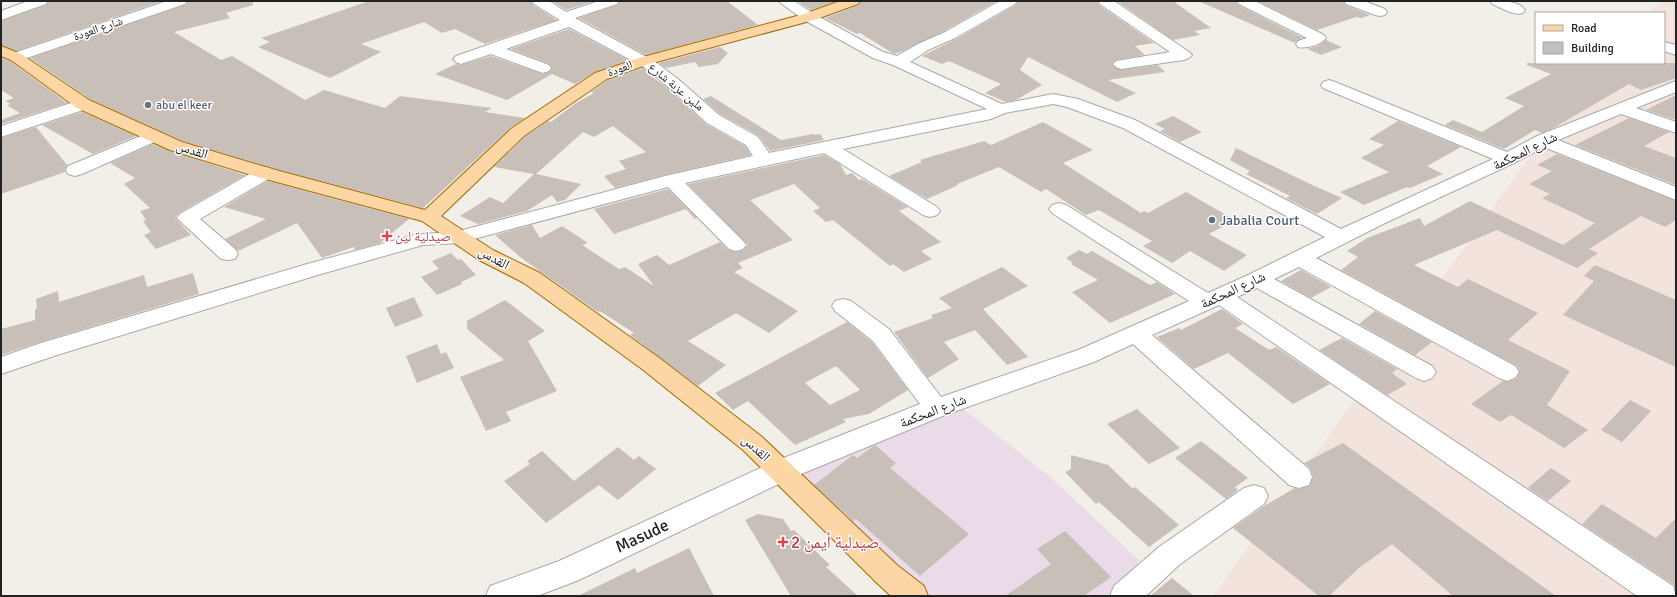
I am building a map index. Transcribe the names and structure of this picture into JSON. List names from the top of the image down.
{
  "streets": {
    "main road": ["العودة", "القدس"],
    "street": [
      "شارع العودة",
      "ملين عزبة شارع",
      "شارع المحكمة",
      "Masude"
    ]
  },
  "crossings": [
    ["شارع العودة", "القدس"],
    ["العودة", "ملين عزبة شارع"],
    ["العودة", "القدس"],
    ["القدس", "شارع المحكمة"],
    ["القدس", "Masude"],
    ["شارع المحكمة", "Masude"]
  ],
  "places": {
    "other": ["abu el keer", "Jabalia Court"],
    "health": ["صيدلية لين", "صيدلية أيمن 2"]
  },
  "legend": ["Road", "Building"]
}
